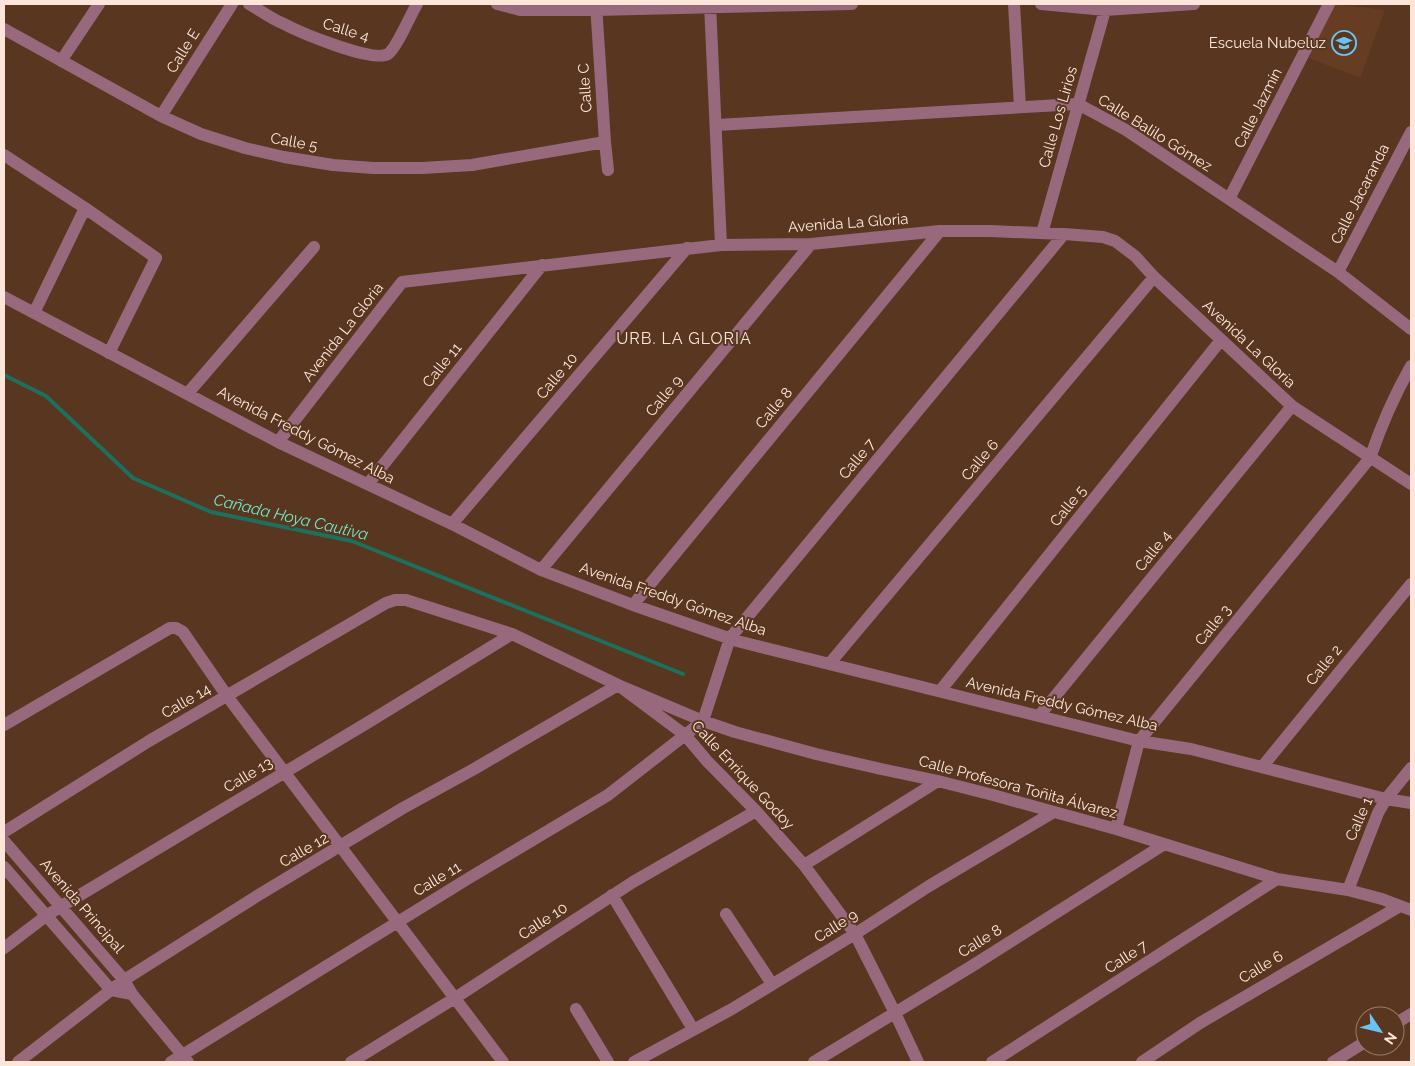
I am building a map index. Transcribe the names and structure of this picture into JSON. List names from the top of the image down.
{
  "streets": {
    "street": [
      "Calle 4",
      "Calle E",
      "Calle C",
      "Calle Jazmín",
      "Calle Los Lirios",
      "Calle Balilo Gómez",
      "Calle 5",
      "Calle Jacaranda",
      "Avenida La Gloria",
      "Calle 11",
      "Calle 10",
      "Calle 9",
      "Calle 8",
      "Avenida Freddy Gómez Alba",
      "Calle 7",
      "Calle 6",
      "Calle 3",
      "Calle 2",
      "Calle 14",
      "Calle 13",
      "Calle Enrique Godoy",
      "Calle Profesora Toñita Álvarez",
      "Calle 1",
      "Calle 12",
      "Avenida Principal"
    ]
  },
  "crossings": [
    ["Calle 4", "Avenida La Gloria"],
    ["Calle 4", "Avenida Freddy Gómez Alba"],
    ["Calle E", "Calle 5"],
    ["Calle C", "Calle 5"],
    ["Calle Jazmín", "Calle Balilo Gómez"],
    ["Calle Los Lirios", "Calle Balilo Gómez"],
    ["Calle Los Lirios", "Avenida La Gloria"],
    ["Calle Balilo Gómez", "Calle Jacaranda"],
    ["Calle 5", "Avenida La Gloria"],
    ["Calle 5", "Avenida Freddy Gómez Alba"],
    ["Avenida La Gloria", "Calle 11"],
    ["Avenida La Gloria", "Calle 10"],
    ["Avenida La Gloria", "Calle 9"],
    ["Avenida La Gloria", "Calle 8"],
    ["Avenida La Gloria", "Avenida Freddy Gómez Alba"],
    ["Avenida La Gloria", "Calle 7"],
    ["Avenida La Gloria", "Calle 6"],
    ["Avenida La Gloria", "Calle 3"],
    ["Calle 11", "Avenida Freddy Gómez Alba"],
    ["Calle 11", "Calle 7"],
    ["Calle 11", "Calle Enrique Godoy"],
    ["Calle 11", "Calle Profesora Toñita Álvarez"],
    ["Calle 11", "Avenida Principal"],
    ["Calle 10", "Avenida Freddy Gómez Alba"],
    ["Calle 10", "Calle Enrique Godoy"],
    ["Calle 9", "Avenida Freddy Gómez Alba"],
    ["Calle 9", "Calle Enrique Godoy"],
    ["Calle 9", "Calle Profesora Toñita Álvarez"],
    ["Calle 8", "Avenida Freddy Gómez Alba"],
    ["Calle 8", "Calle Enrique Godoy"],
    ["Calle 8", "Calle Profesora Toñita Álvarez"],
    ["Avenida Freddy Gómez Alba", "Calle 7"],
    ["Avenida Freddy Gómez Alba", "Calle 6"],
    ["Avenida Freddy Gómez Alba", "Calle 3"],
    ["Avenida Freddy Gómez Alba", "Calle 2"],
    ["Avenida Freddy Gómez Alba", "Calle 1"],
    ["Calle 7", "Calle Profesora Toñita Álvarez"],
    ["Calle 6", "Calle Profesora Toñita Álvarez"],
    ["Calle 3", "Calle Profesora Toñita Álvarez"],
    ["Calle 14", "Calle Enrique Godoy"],
    ["Calle 13", "Calle Enrique Godoy"],
    ["Calle 13", "Avenida Principal"],
    ["Calle Enrique Godoy", "Calle Profesora Toñita Álvarez"],
    ["Calle Enrique Godoy", "Calle 12"],
    ["Calle Profesora Toñita Álvarez", "Calle 1"],
    ["Calle Profesora Toñita Álvarez", "Calle 12"],
    ["Calle 12", "Avenida Principal"]
  ],
  "districts": ["URB. LA GLORIA"],
  "water": ["Cañada Hoya Cautiva"],
  "places": {
    "school or university": ["Escuela Nubeluz"]
  },
  "north": "bottom right"
}
